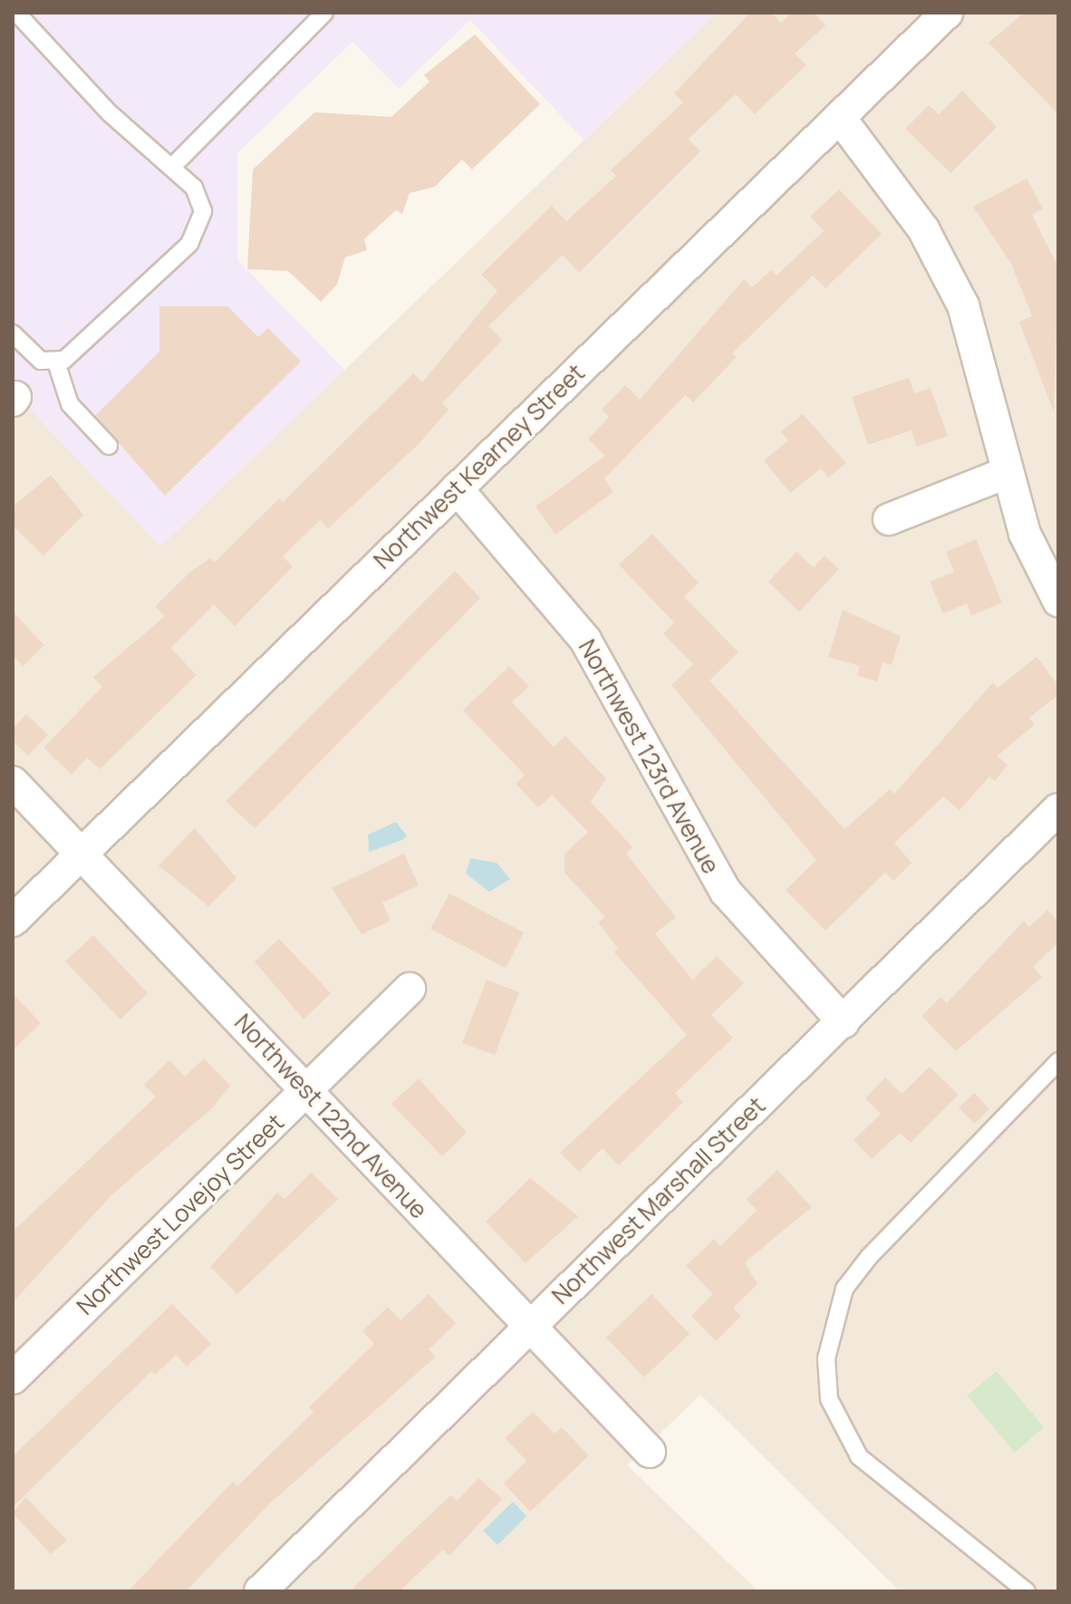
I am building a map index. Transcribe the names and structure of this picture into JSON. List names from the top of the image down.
{
  "streets": {
    "street": [
      "Northwest Kearney Street",
      "Northwest 123rd Avenue",
      "Northwest 122nd Avenue",
      "Northwest Marshall Street",
      "Northwest Lovejoy Street"
    ]
  },
  "crossings": [
    ["Northwest Kearney Street", "Northwest 123rd Avenue"],
    ["Northwest Kearney Street", "Northwest 122nd Avenue"],
    ["Northwest 123rd Avenue", "Northwest Marshall Street"],
    ["Northwest 122nd Avenue", "Northwest Marshall Street"],
    ["Northwest 122nd Avenue", "Northwest Lovejoy Street"]
  ]
}
